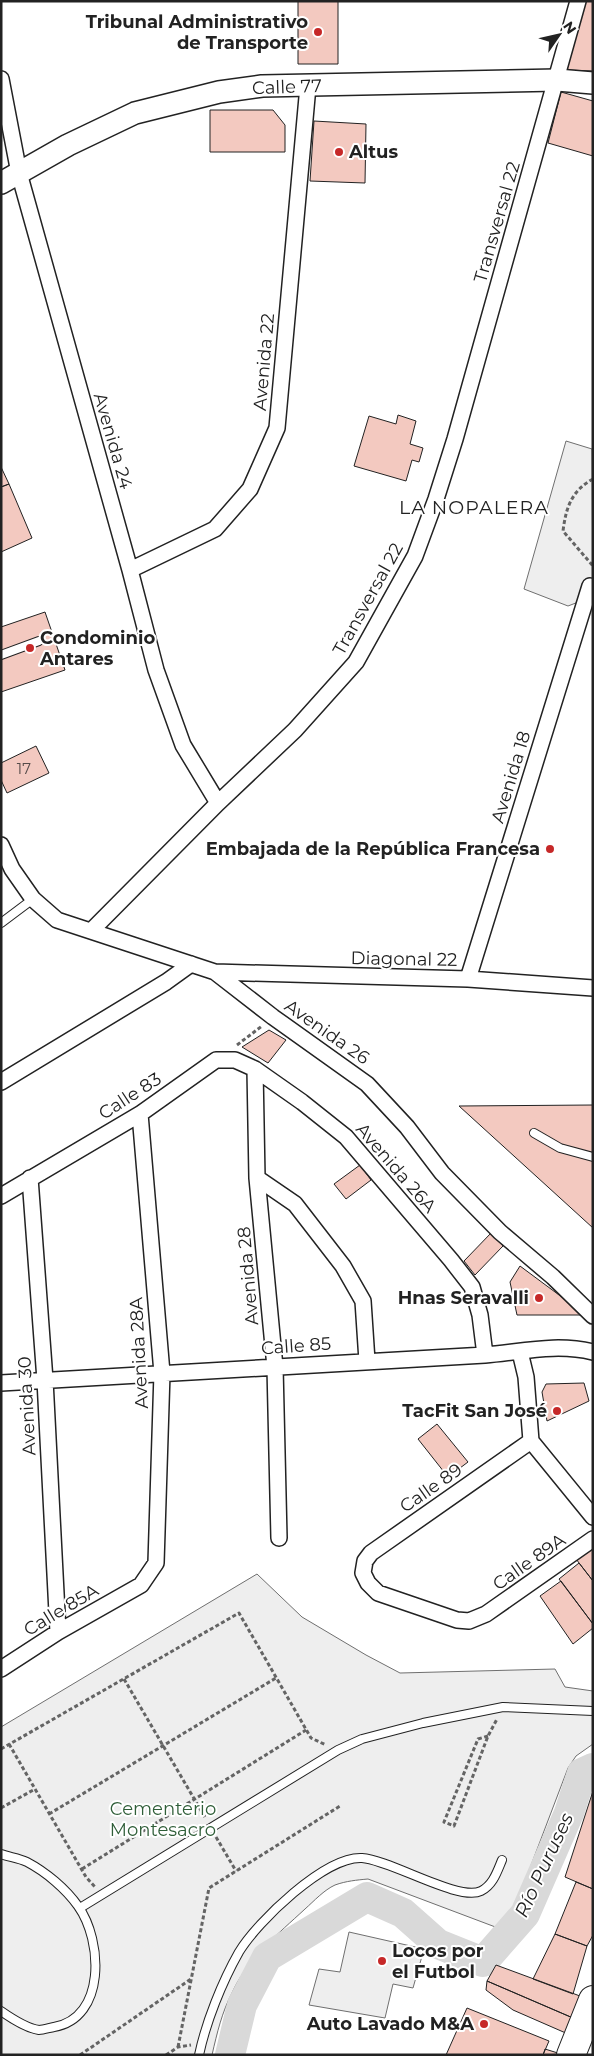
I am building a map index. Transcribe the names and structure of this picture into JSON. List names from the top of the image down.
{
  "streets": {
    "street": [
      "Calle 77",
      "Transversal 22",
      "Avenida 22",
      "Avenida 24",
      "Avenida 18",
      "Diagonal 22",
      "Avenida 26",
      "Calle 83",
      "Avenida 26A",
      "Avenida 28",
      "Calle 85",
      "Avenida 28A",
      "Avenida 30",
      "Calle 89",
      "Calle 89A",
      "Calle 85A"
    ]
  },
  "crossings": [
    ["Calle 77", "Transversal 22"],
    ["Calle 77", "Avenida 22"],
    ["Calle 77", "Avenida 24"],
    ["Transversal 22", "Avenida 24"],
    ["Transversal 22", "Avenida 26"],
    ["Avenida 22", "Avenida 24"],
    ["Avenida 18", "Diagonal 22"],
    ["Diagonal 22", "Avenida 26"],
    ["Calle 83", "Avenida 26A"],
    ["Calle 83", "Avenida 28A"],
    ["Calle 83", "Avenida 30"],
    ["Avenida 26A", "Avenida 28"],
    ["Avenida 26A", "Calle 85"],
    ["Avenida 28", "Calle 85"],
    ["Calle 85", "Avenida 28A"],
    ["Calle 85", "Avenida 30"],
    ["Avenida 28A", "Calle 85A"],
    ["Avenida 30", "Calle 85A"],
    ["Calle 89", "Calle 89A"]
  ],
  "districts": ["LA NOPALERA"],
  "water": ["Río Puruses"],
  "parks": ["Cementerio Montesacro"],
  "places": [
    "Tribunal Administrativo de Transporte",
    "Altus",
    "Condominio Antares",
    "Embajada de la República Francesa",
    "Hnas Seravalli",
    "TacFit San José",
    "Locos por el Futbol",
    "Auto Lavado M&A"
  ],
  "house_numbers": ["17"],
  "north": "top right"
}
